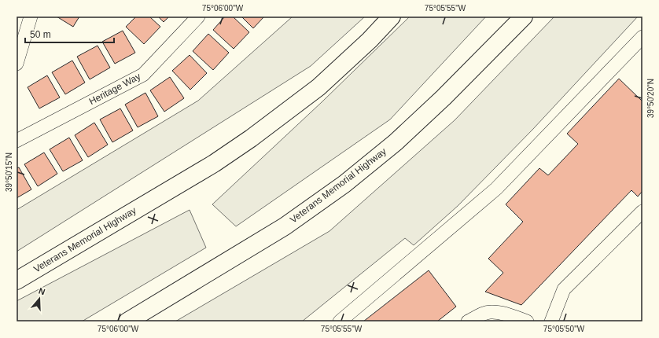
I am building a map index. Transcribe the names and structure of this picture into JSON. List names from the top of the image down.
{
  "streets": {
    "highway": ["Veterans Memorial Highway"],
    "street": ["Heritage Way"]
  },
  "scale_bar": "50 m",
  "north": "top",
  "coordinates": [
    "75°06'00\"W",
    "75°05'55\"W",
    "39°50'20\"N",
    "39°50'15\"N",
    "75°05'50\"W"
  ]
}
